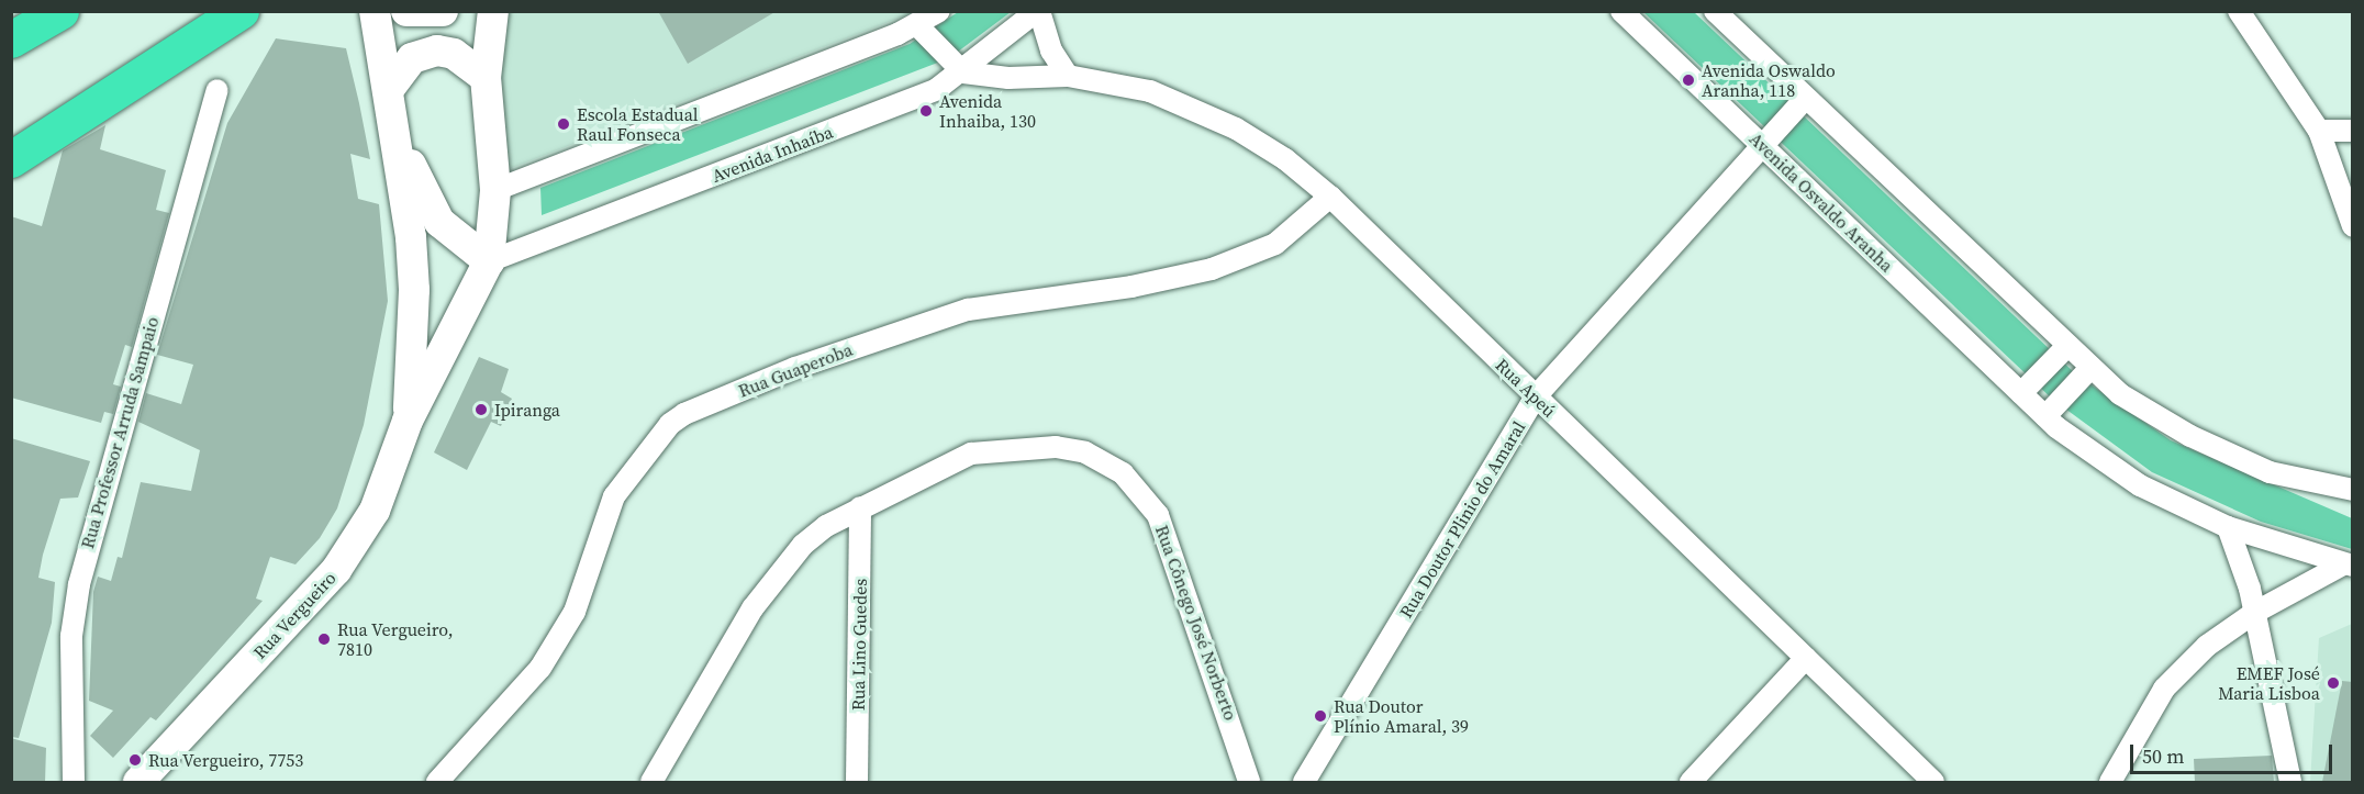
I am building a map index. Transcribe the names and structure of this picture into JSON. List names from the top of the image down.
{
  "streets": {
    "main road": ["Rua Vergueiro"],
    "street": [
      "Avenida Inhaíba",
      "Avenida Osvaldo Aranha",
      "Rua Guaperoba",
      "Rua Apeú",
      "Rua Professor Arruda Sampaio",
      "Rua Doutor Plinio do Amaral",
      "Rua Cônego José Norberto",
      "Rua Lino Guedes"
    ]
  },
  "crossings": [
    ["Avenida Inhaíba", "Rua Apeú"],
    ["Avenida Inhaíba", "Rua Vergueiro"],
    ["Avenida Osvaldo Aranha", "Rua Doutor Plinio do Amaral"],
    ["Rua Guaperoba", "Rua Apeú"],
    ["Rua Apeú", "Rua Doutor Plinio do Amaral"],
    ["Rua Cônego José Norberto", "Rua Lino Guedes"]
  ],
  "places": [
    "Avenida Oswaldo Aranha, 118",
    "Avenida Inhaiba, 130",
    "Escola Estadual Raul Fonseca",
    "Ipiranga",
    "Rua Vergueiro, 7810",
    "EMEF José Maria Lisboa",
    "Rua Doutor Plínio Amaral, 39",
    "Rua Vergueiro, 7753"
  ],
  "scale_bar": "50 m"
}
